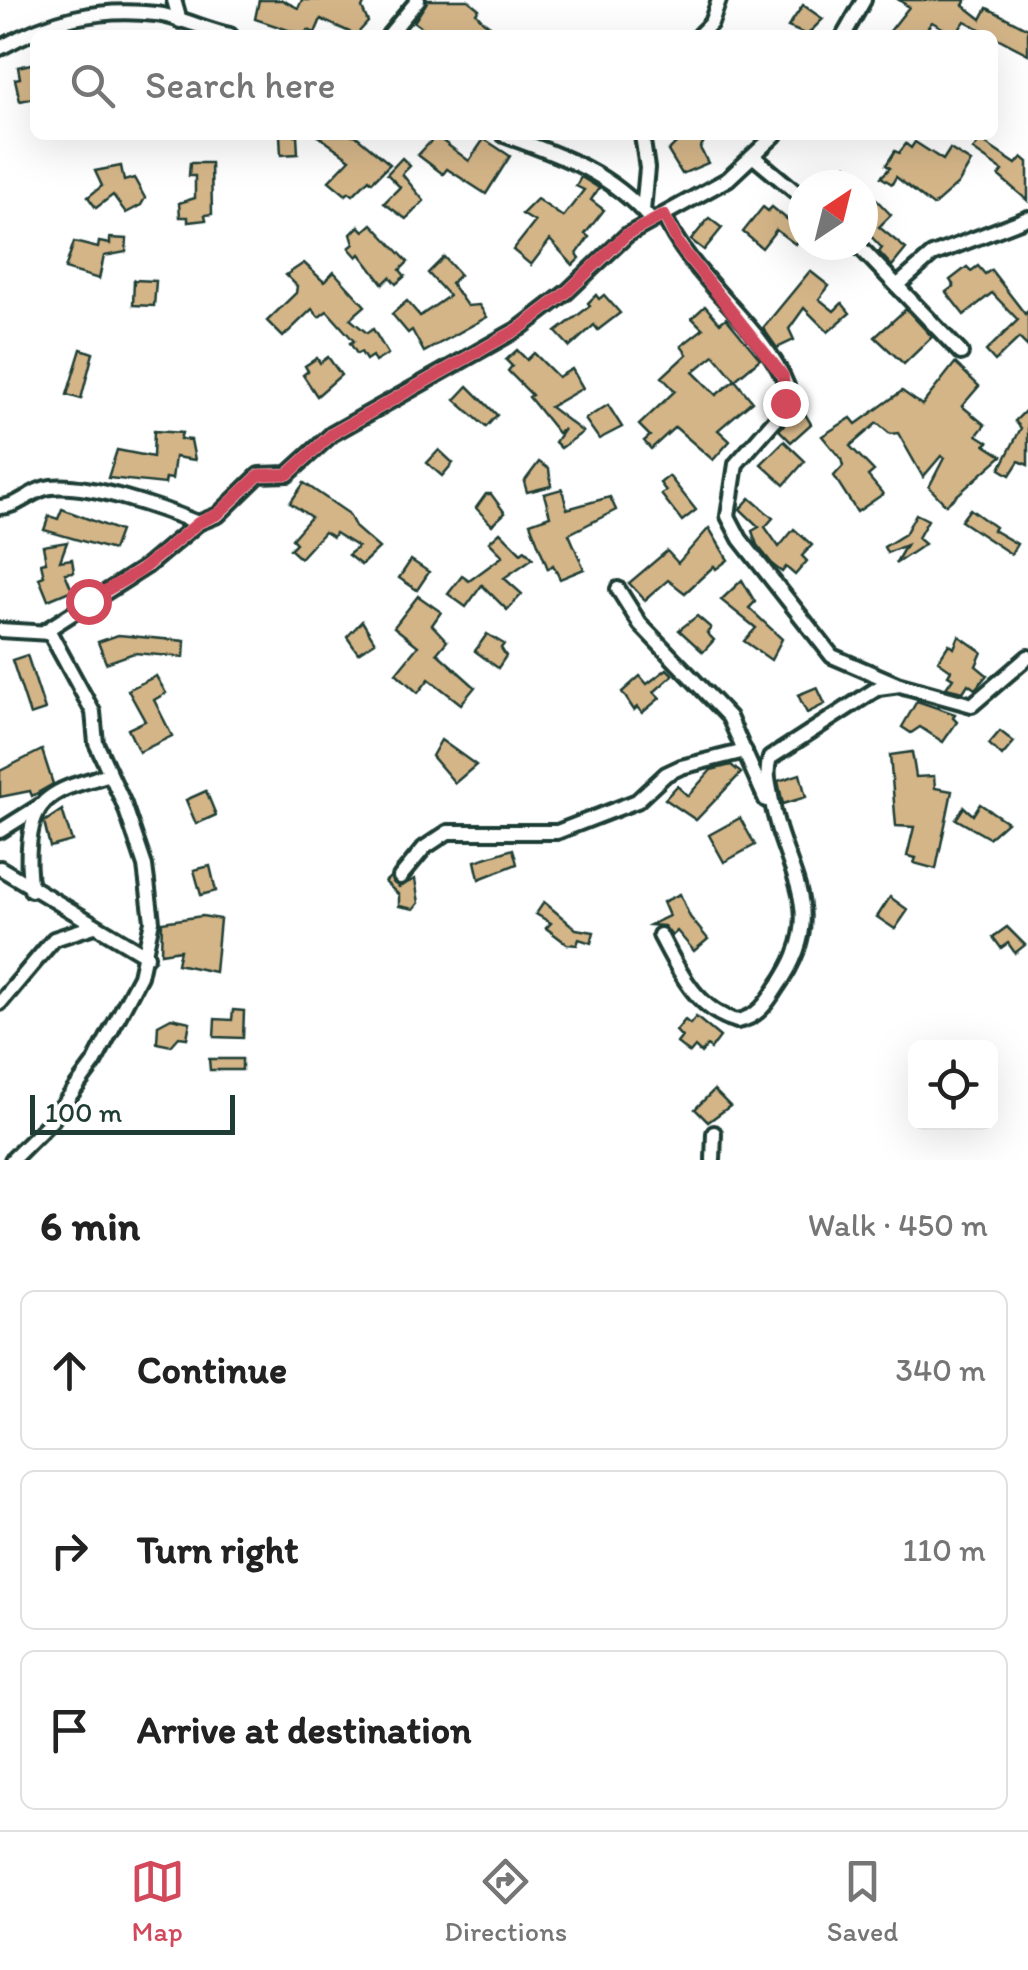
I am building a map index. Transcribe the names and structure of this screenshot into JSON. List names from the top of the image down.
{
  "scale_bar": "100 m",
  "north": "top right",
  "page": {
    "search": "Search here",
    "scale": "100 m",
    "heading": ["6 min", "Walk · 450 m"],
    "list": [
      ["Continue", "340 m"],
      ["Turn right", "110 m"],
      "Arrive at destination"
    ],
    "nav": ["Map", "Directions", "Saved"]
  }
}
